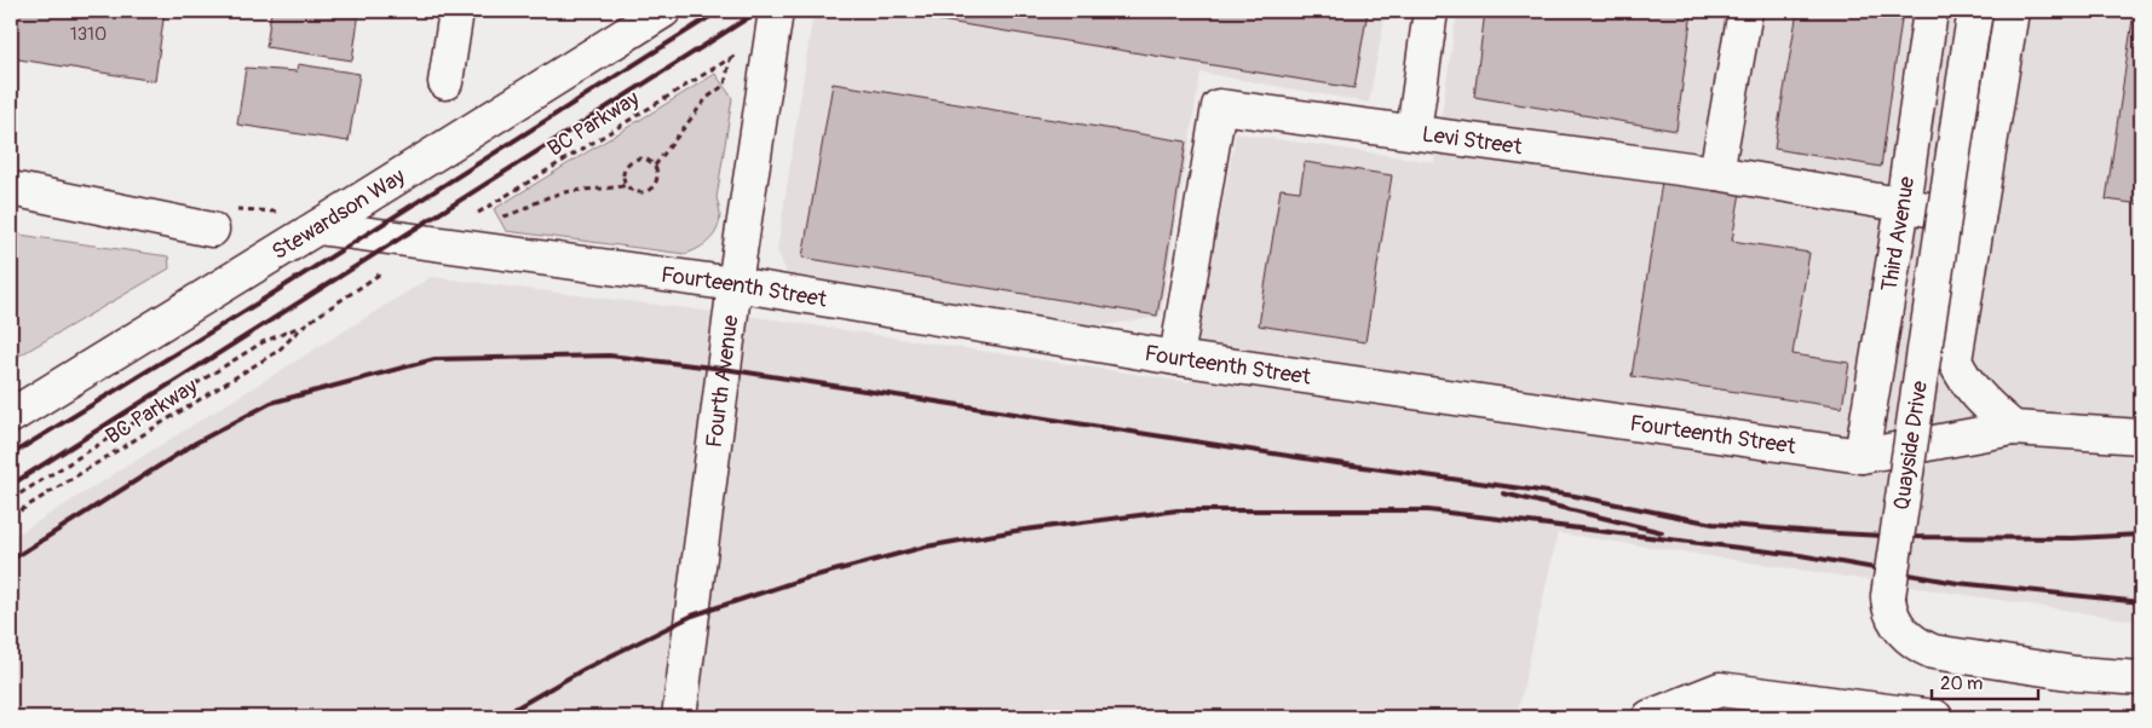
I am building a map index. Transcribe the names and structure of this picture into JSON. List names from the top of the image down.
{
  "streets": {
    "street": [
      "Levi Street",
      "Stewardson Way",
      "Third Avenue",
      "Fourteenth Street",
      "Fourth Avenue",
      "Quayside Drive"
    ],
    "path": ["BC Parkway"]
  },
  "crossings": [
    ["Levi Street", "Third Avenue"],
    ["Levi Street", "Fourteenth Street"],
    ["Stewardson Way", "Fourteenth Street"],
    ["Third Avenue", "Fourteenth Street"],
    ["Fourteenth Street", "Fourth Avenue"]
  ],
  "house_numbers": ["1310"],
  "scale_bar": "20 m"
}
